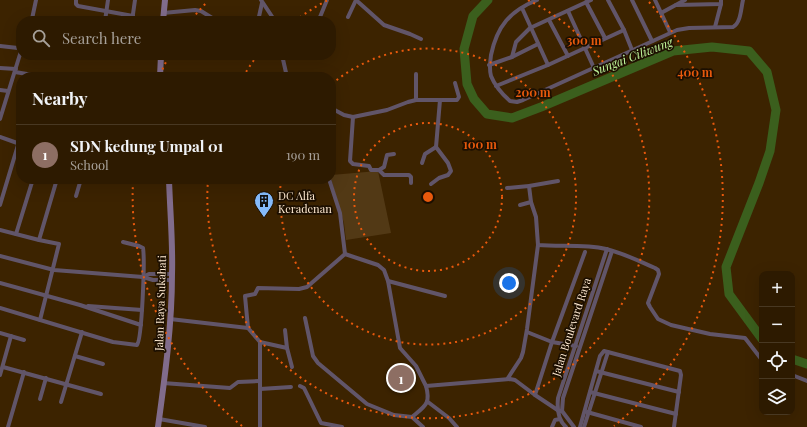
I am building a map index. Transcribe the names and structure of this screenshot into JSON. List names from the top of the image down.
{
  "streets": {
    "main road": ["Jalan Raya Sukahati"],
    "street": ["Jalan Boulevard Raya"]
  },
  "water": ["Sungai Ciliwung"],
  "places": {
    "building": ["DC Alfa Keradenan"]
  },
  "page": {
    "search": "Search here",
    "heading": "Nearby",
    "list": [
      {
        "mark": "1",
        "name": "SDN kedung Umpal 01",
        "note": "School",
        "value": "190 m"
      }
    ],
    "map_buttons": ["+", "−"],
    "pins": "1"
  },
  "rings": [
    "300 m",
    "400 m",
    "200 m",
    "100 m"
  ]
}
